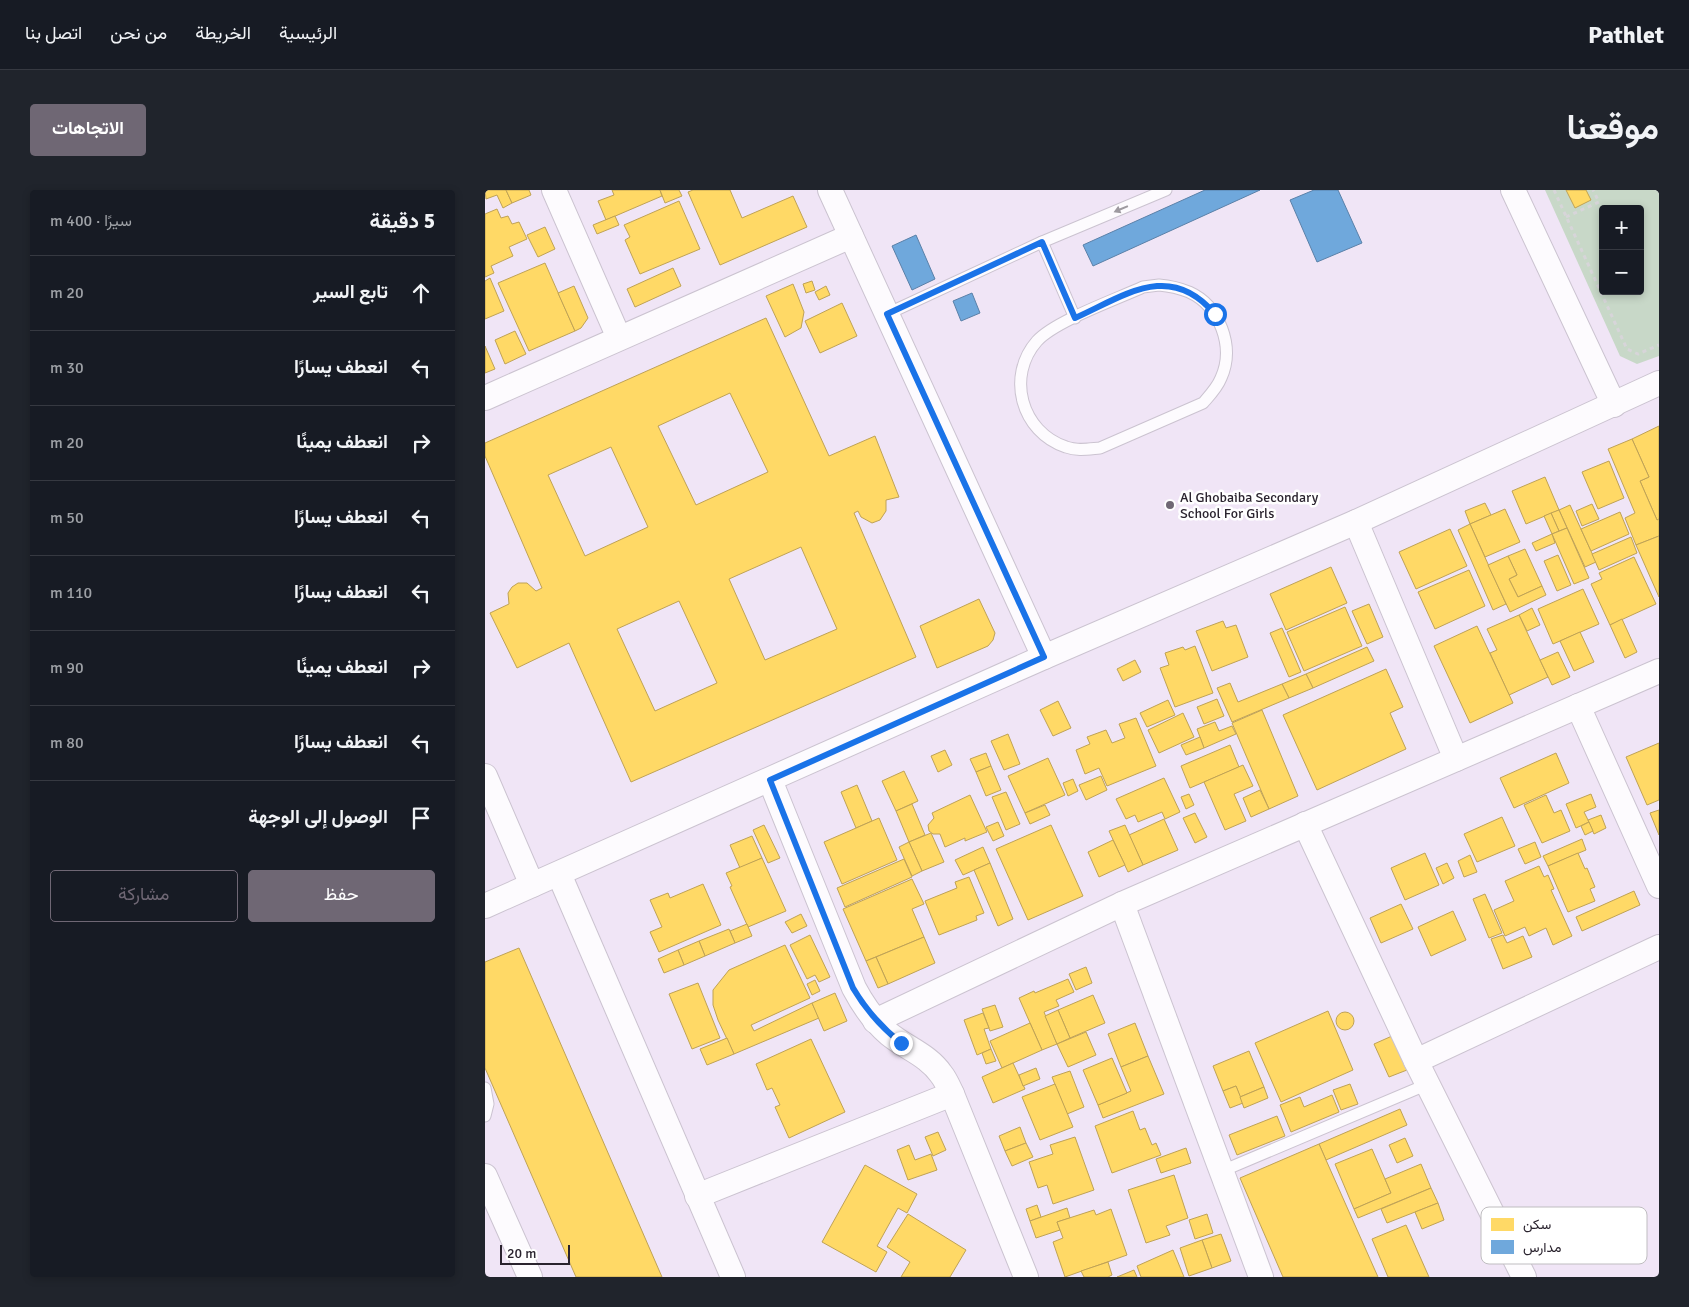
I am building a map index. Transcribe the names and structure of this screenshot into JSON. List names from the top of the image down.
{
  "places": ["Al Ghobaiba Secondary School For Girls"],
  "legend": ["سكن", "مدارس"],
  "scale_bar": "20 m",
  "page": {
    "header": "Pathlet",
    "nav": [
      "الرئيسية",
      "الخريطة",
      "من نحن",
      "اتصل بنا"
    ],
    "title": "موقعنا",
    "buttons": [
      "الاتجاهات",
      ["حفظ", "مشاركة"]
    ],
    "heading": ["5 دقيقة", "سيرًا · 400 m"],
    "map_buttons": ["+", "−"],
    "list": [
      ["تابع السير", "20 m"],
      ["انعطف يسارًا", "30 m"],
      ["انعطف يمينًا", "20 m"],
      ["انعطف يسارًا", "50 m"],
      ["انعطف يسارًا", "110 m"],
      ["انعطف يمينًا", "90 m"],
      ["انعطف يسارًا", "80 m"],
      "الوصول إلى الوجهة"
    ],
    "scale": "20 m"
  }
}
